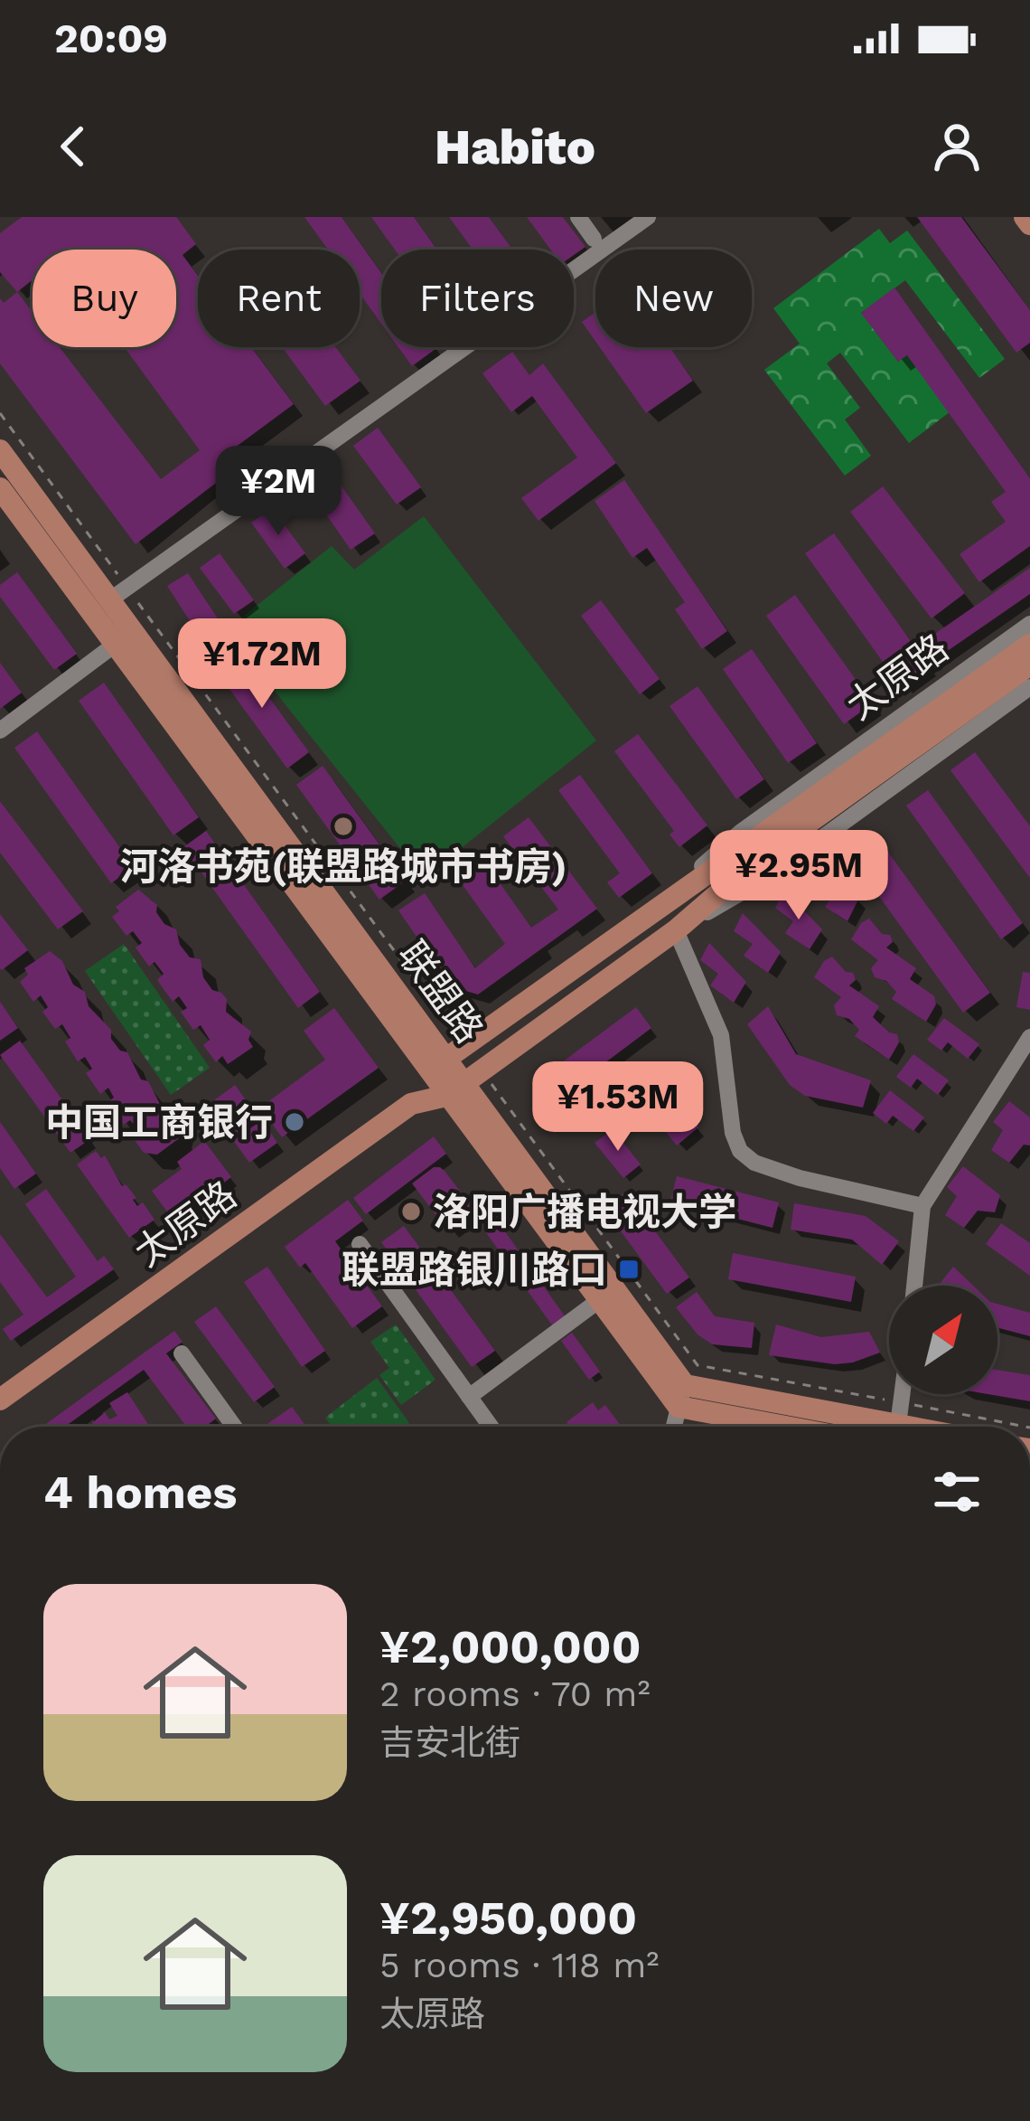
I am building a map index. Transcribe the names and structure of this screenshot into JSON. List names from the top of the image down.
{
  "streets": {
    "main road": ["太原路", "联盟路"]
  },
  "crossings": [
    ["太原路", "联盟路"]
  ],
  "places": {
    "other": ["河洛书苑(联盟路城市书房)", "中国工商银行", "洛阳广播电视大学"],
    "transit": ["联盟路银川路口"]
  },
  "north": "top right",
  "page": {
    "status": "20:09",
    "header": "Habito",
    "chip": [
      "Buy",
      "Rent",
      "Filters",
      "New"
    ],
    "price": [
      "¥2M",
      "¥1.72M",
      "¥2.95M",
      "¥1.53M"
    ],
    "heading": "4 homes",
    "list": [
      {
        "name": "¥2,000,000",
        "note": "2 rooms · 70 m² · 吉安北街"
      },
      {
        "name": "¥2,950,000",
        "note": "5 rooms · 118 m² · 太原路"
      }
    ]
  }
}
